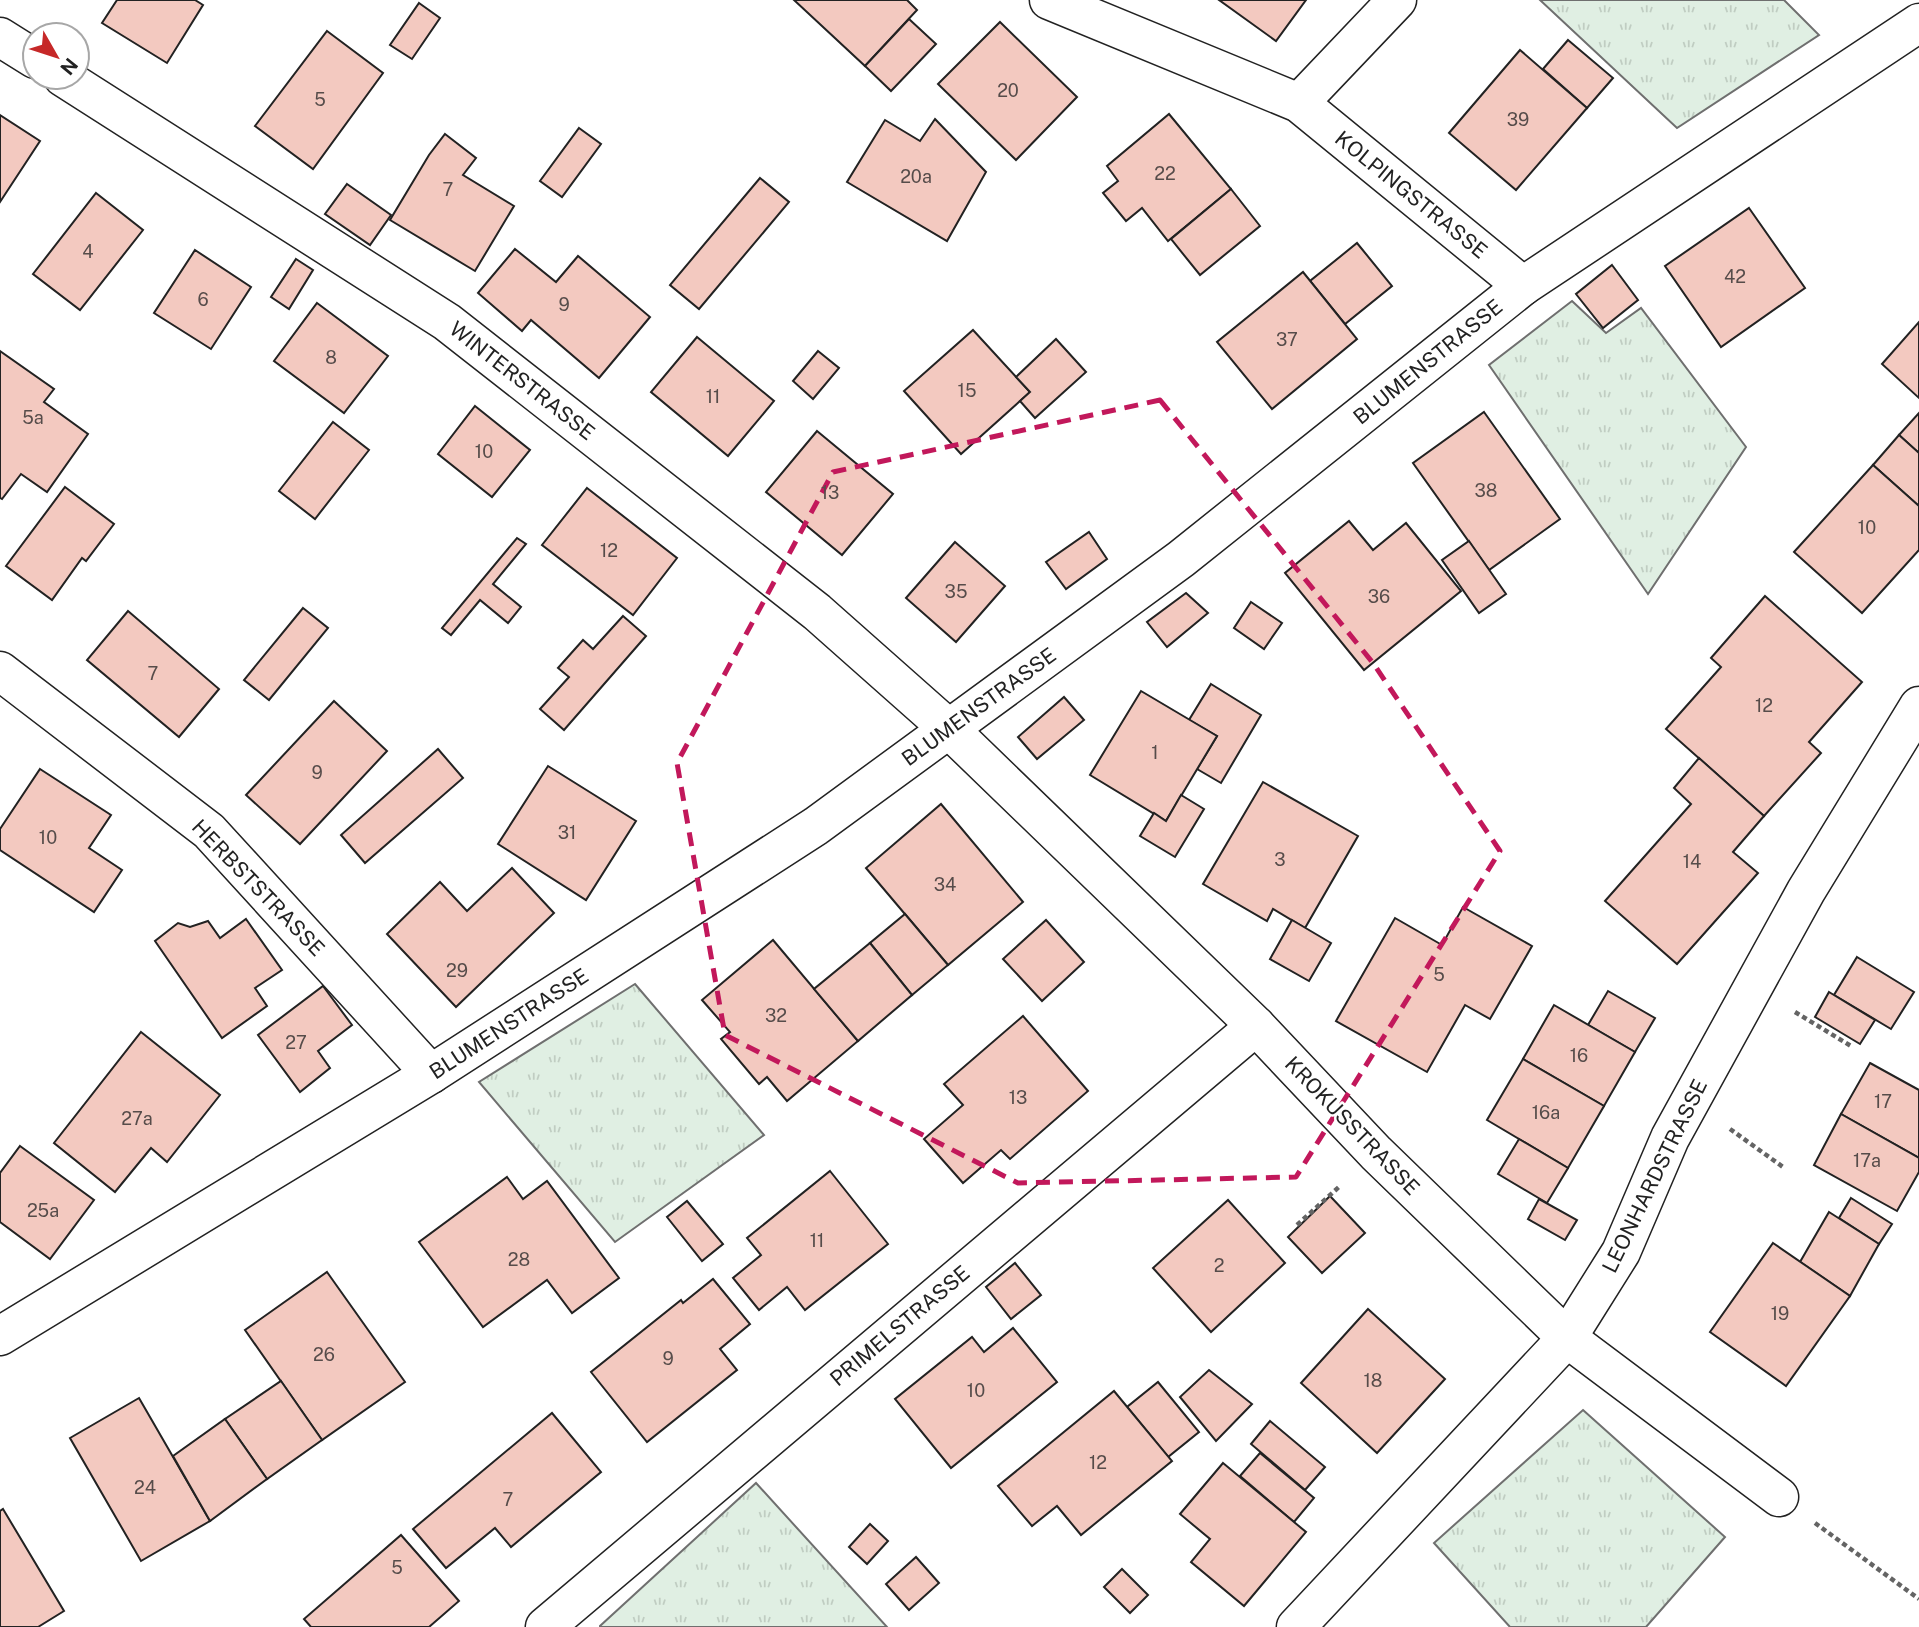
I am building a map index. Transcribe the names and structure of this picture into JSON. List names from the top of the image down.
{
  "streets": {
    "street": [
      "KOLPINGSTRASSE",
      "BLUMENSTRASSE",
      "WINTERSTRASSE",
      "HERBSTSTRASSE",
      "KROKUSSTRASSE",
      "LEONHARDSTRASSE",
      "PRIMELSTRASSE"
    ]
  },
  "crossings": [
    ["KOLPINGSTRASSE", "BLUMENSTRASSE"],
    ["BLUMENSTRASSE", "WINTERSTRASSE"],
    ["BLUMENSTRASSE", "HERBSTSTRASSE"],
    ["BLUMENSTRASSE", "KROKUSSTRASSE"],
    ["WINTERSTRASSE", "KROKUSSTRASSE"],
    ["KROKUSSTRASSE", "LEONHARDSTRASSE"],
    ["KROKUSSTRASSE", "PRIMELSTRASSE"]
  ],
  "house_numbers": [
    "20",
    "5",
    "39",
    "22",
    "20a",
    "7",
    "4",
    "42",
    "6",
    "9",
    "37",
    "8",
    "15",
    "11",
    "5a",
    "10",
    "38",
    "13",
    "10",
    "12",
    "35",
    "36",
    "7",
    "12",
    "1",
    "9",
    "31",
    "10",
    "3",
    "14",
    "34",
    "29",
    "5",
    "32",
    "27",
    "16",
    "13",
    "17",
    "16a",
    "27a",
    "17a",
    "25a",
    "11",
    "28",
    "2",
    "19",
    "26",
    "9",
    "18",
    "10",
    "12",
    "24",
    "7",
    "5"
  ],
  "north": "bottom right"
}
